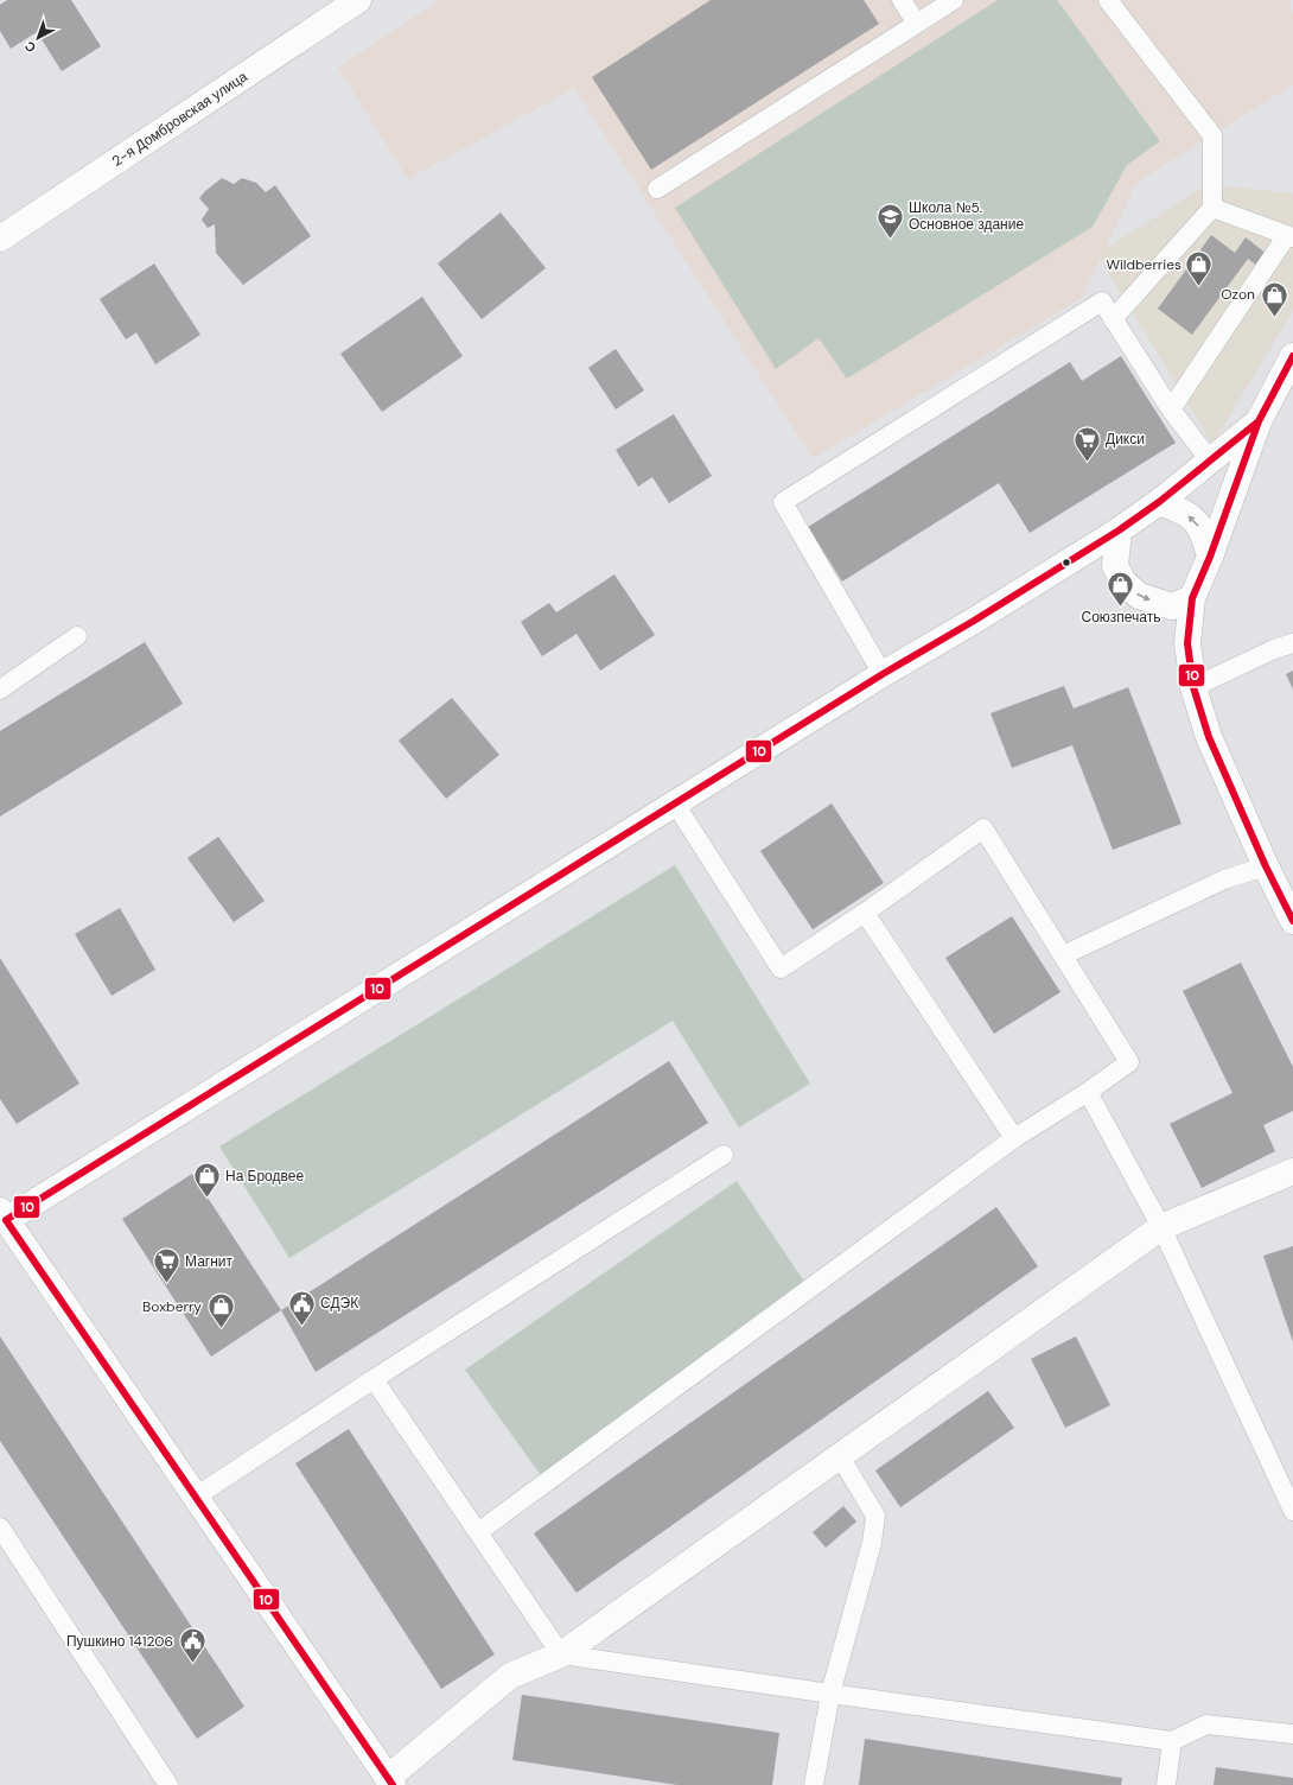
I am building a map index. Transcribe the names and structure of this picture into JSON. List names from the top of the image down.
{
  "streets": {
    "street": ["2-я Домбровская улица"]
  },
  "places": {
    "school or university": ["Школа №5. Основное здание"],
    "shop": [
      "Wildberries",
      "Ozon",
      "Союзпечать",
      "На Бродвее",
      "Boxberry"
    ],
    "supermarket": ["Дикси", "Магнит"],
    "public building": ["СДЭК", "Пушкино 141206"]
  },
  "lines": ["transit line 10"],
  "north": "bottom left"
}
